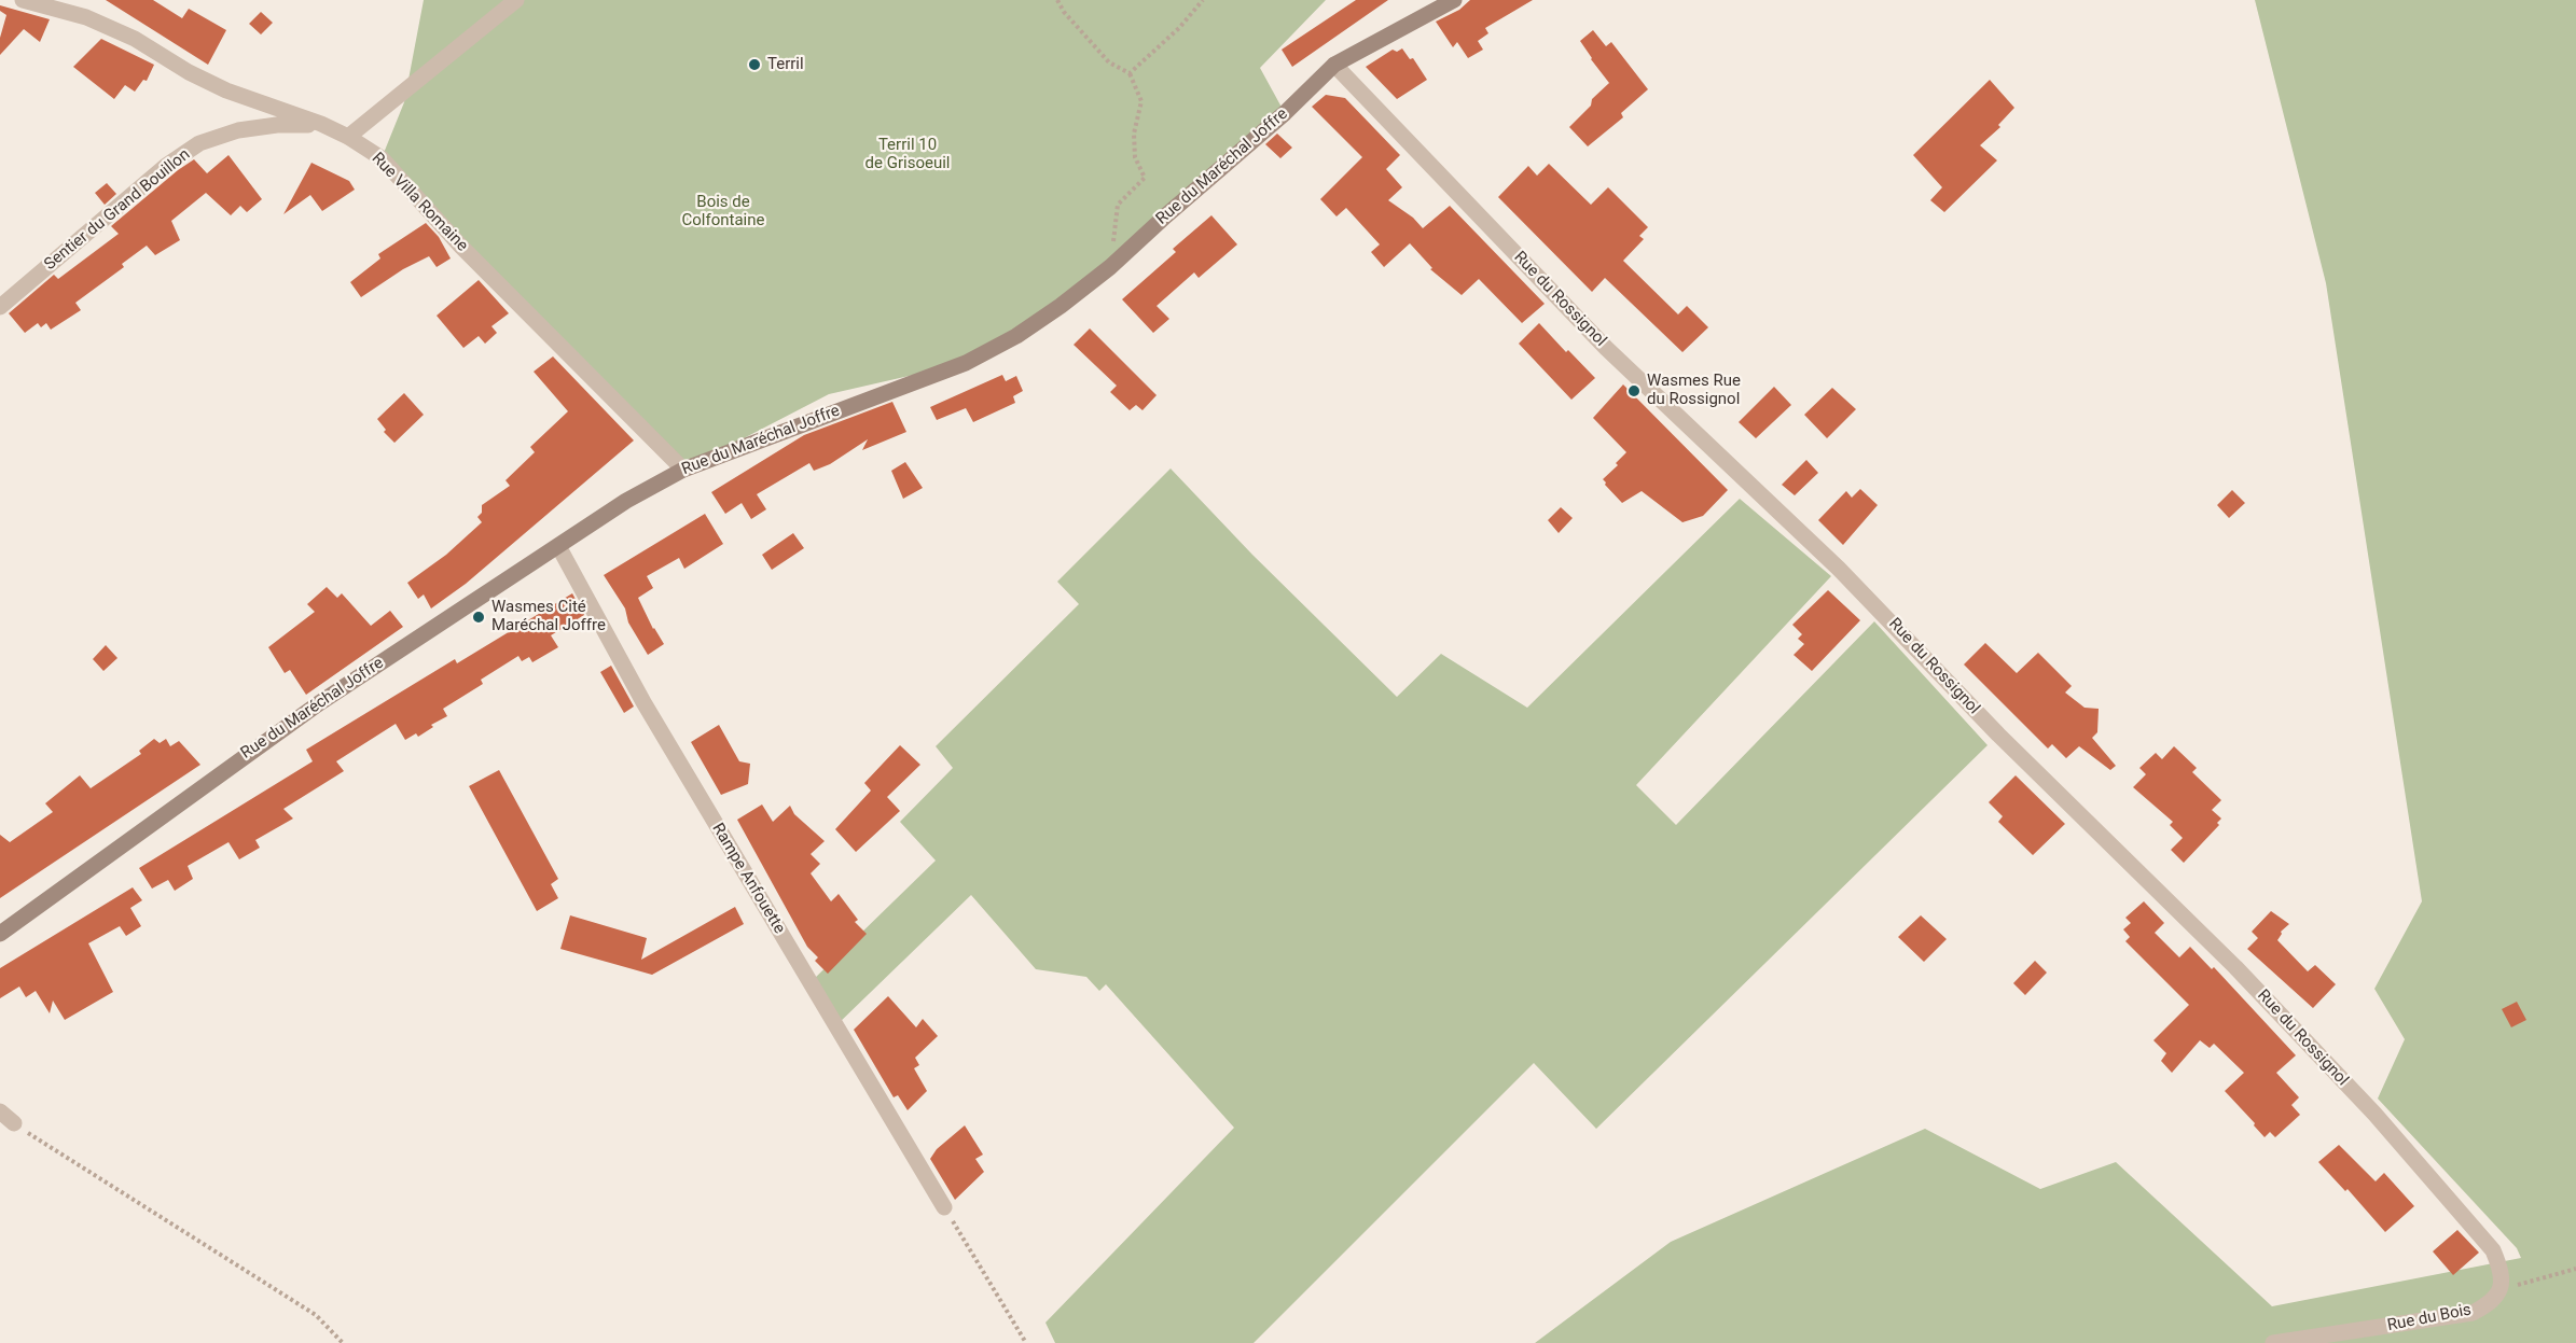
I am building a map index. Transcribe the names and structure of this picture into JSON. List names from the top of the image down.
{
  "streets": {
    "street": [
      "Rue du Maréchal Joffre",
      "Rue Villa Romaine",
      "Sentier du Grand Bouillon",
      "Rue du Rossignol",
      "Rampe Anfouette",
      "Rue du Bois"
    ]
  },
  "crossings": [
    ["Rue du Maréchal Joffre", "Rue Villa Romaine"],
    ["Rue du Maréchal Joffre", "Rue du Rossignol"],
    ["Rue du Maréchal Joffre", "Rampe Anfouette"],
    ["Rue Villa Romaine", "Sentier du Grand Bouillon"],
    ["Rue du Rossignol", "Rue du Bois"]
  ],
  "parks": ["Terril 10 de Grisoeuil", "Bois de Colfontaine"],
  "places": ["Terril", "Wasmes Rue du Rossignol", "Wasmes Cité Maréchal Joffre"]
}
